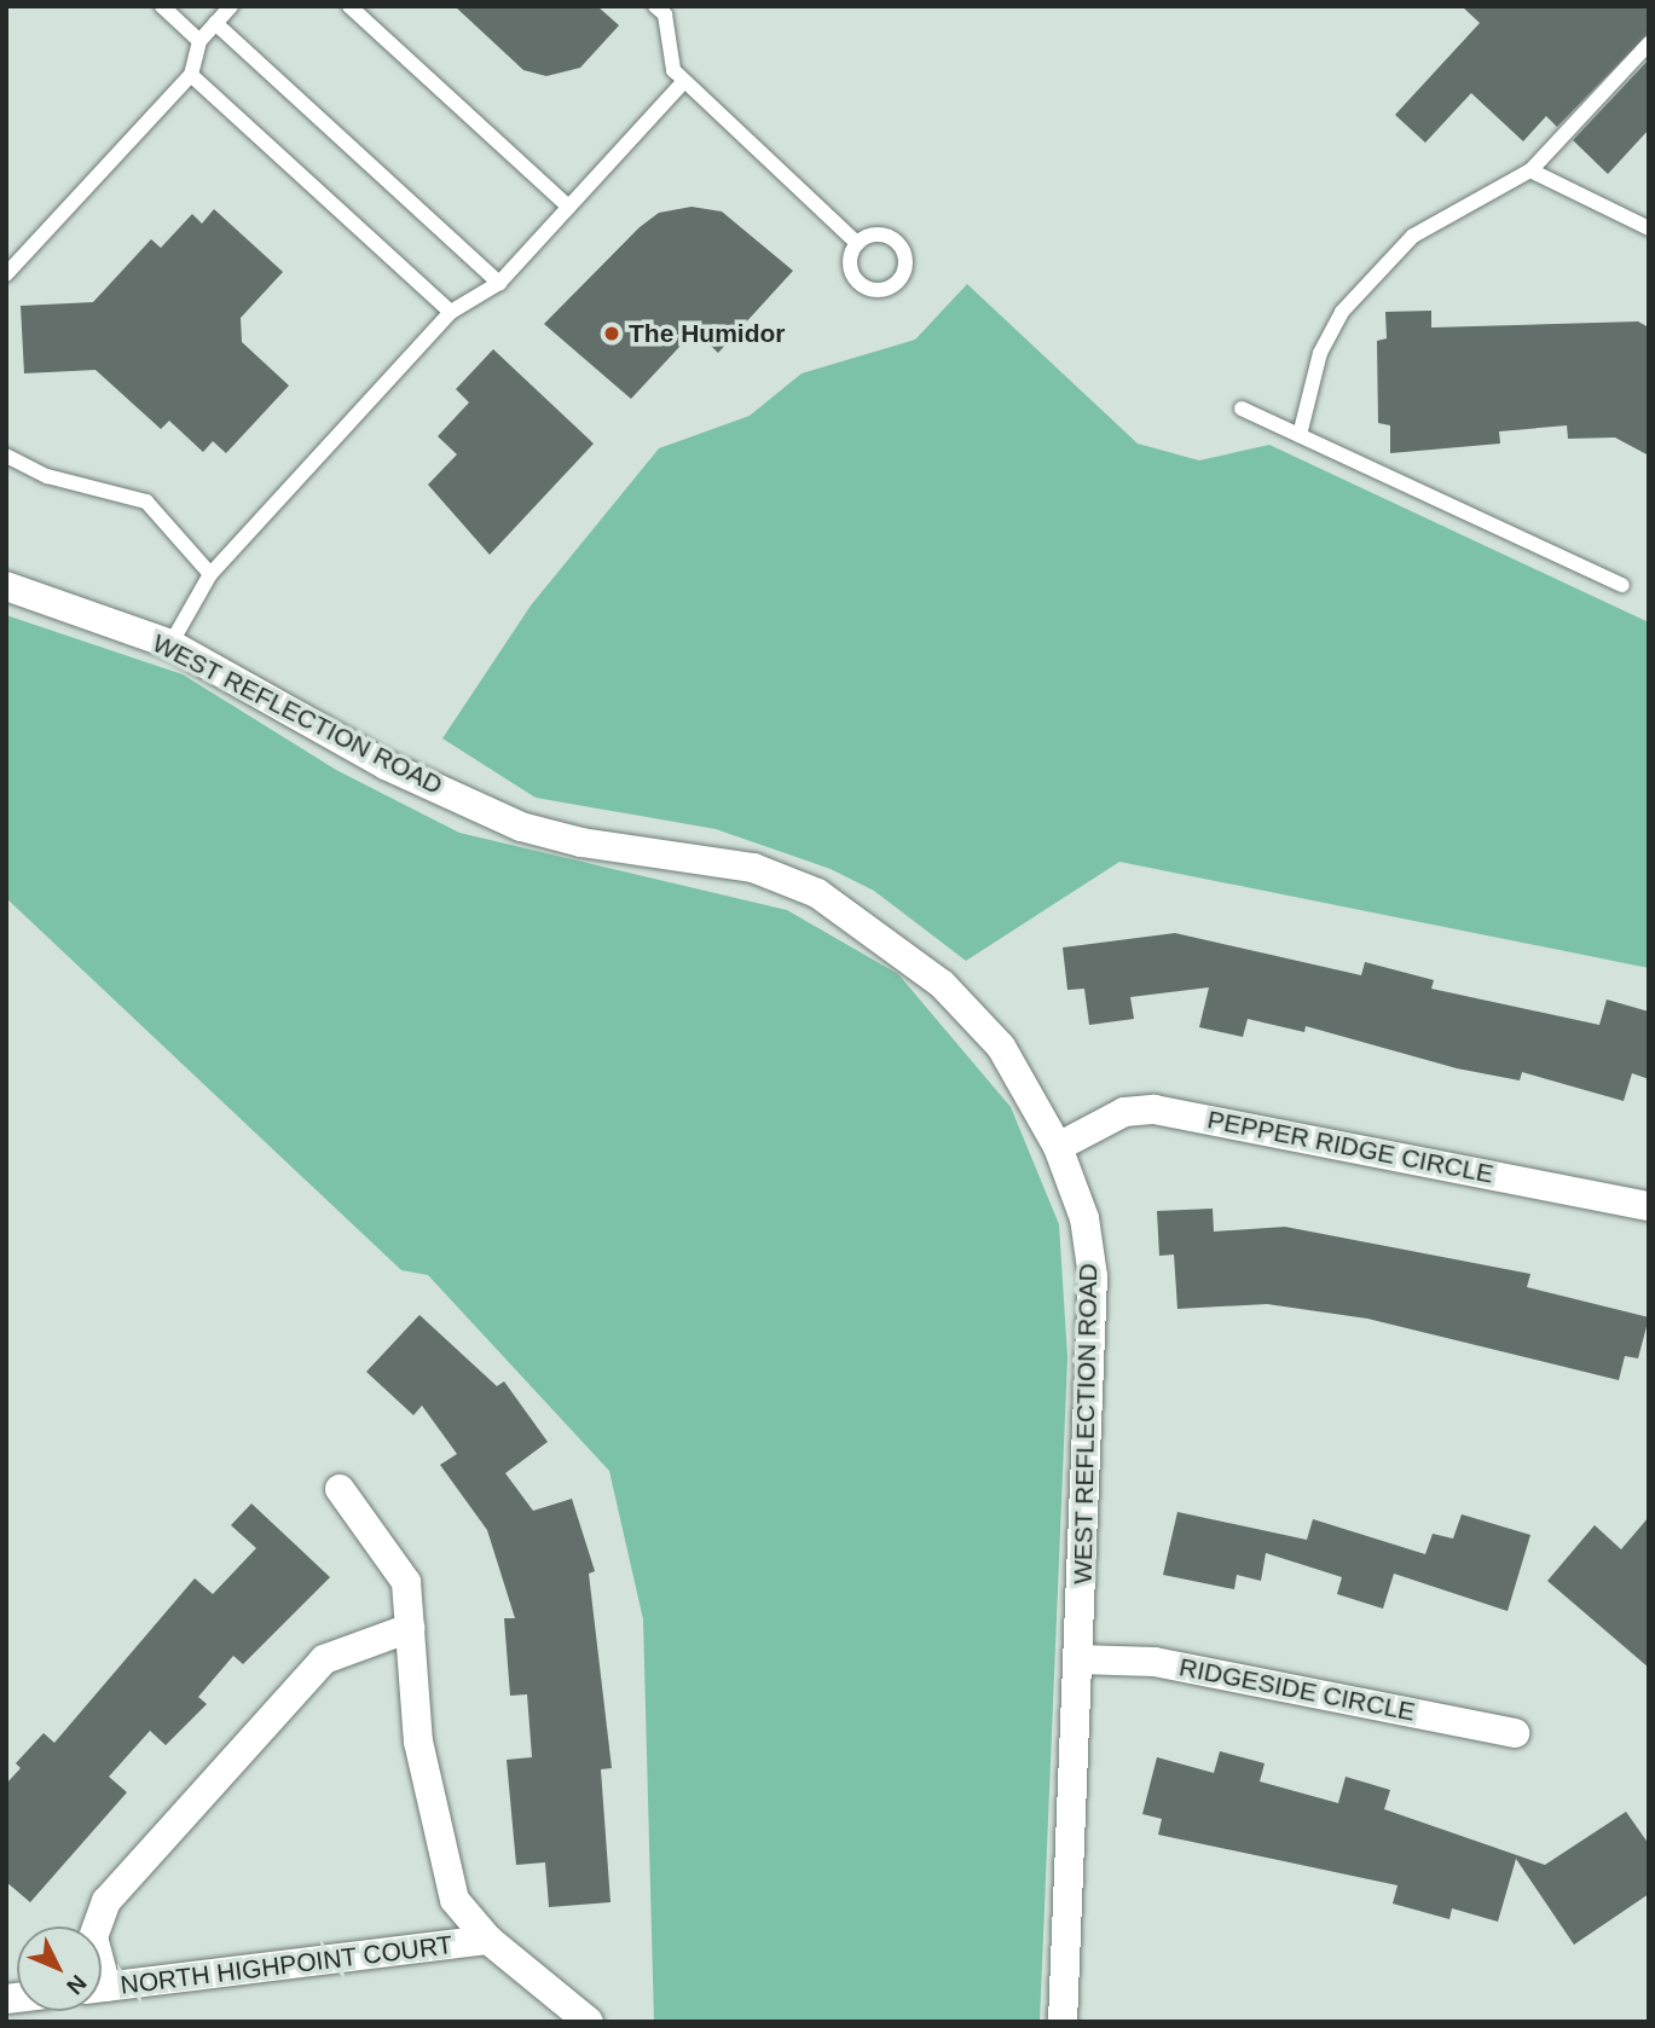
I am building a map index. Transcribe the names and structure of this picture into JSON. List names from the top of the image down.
{
  "streets": {
    "street": [
      "WEST REFLECTION ROAD",
      "PEPPER RIDGE CIRCLE",
      "RIDGESIDE CIRCLE",
      "NORTH HIGHPOINT COURT"
    ]
  },
  "crossings": [
    ["WEST REFLECTION ROAD", "PEPPER RIDGE CIRCLE"],
    ["WEST REFLECTION ROAD", "RIDGESIDE CIRCLE"]
  ],
  "places": ["The Humidor"],
  "north": "bottom right"
}
